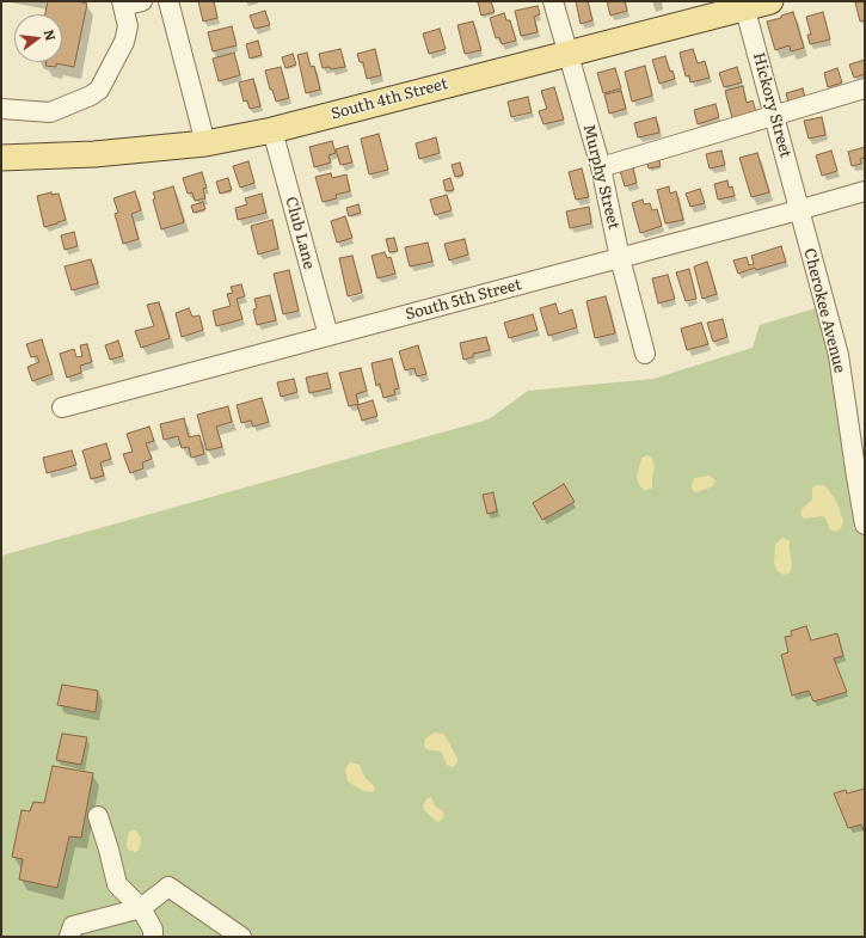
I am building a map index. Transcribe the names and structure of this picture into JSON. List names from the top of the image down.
{
  "streets": {
    "main road": ["South 4th Street"],
    "street": [
      "Hickory Street",
      "Murphy Street",
      "Club Lane",
      "South 5th Street",
      "Cherokee Avenue"
    ]
  },
  "crossings": [
    ["South 4th Street", "Hickory Street"],
    ["South 4th Street", "Murphy Street"],
    ["South 4th Street", "Club Lane"],
    ["Hickory Street", "South 5th Street"],
    ["Hickory Street", "Cherokee Avenue"],
    ["Murphy Street", "South 5th Street"],
    ["Club Lane", "South 5th Street"],
    ["South 5th Street", "Cherokee Avenue"]
  ],
  "north": "right"
}
